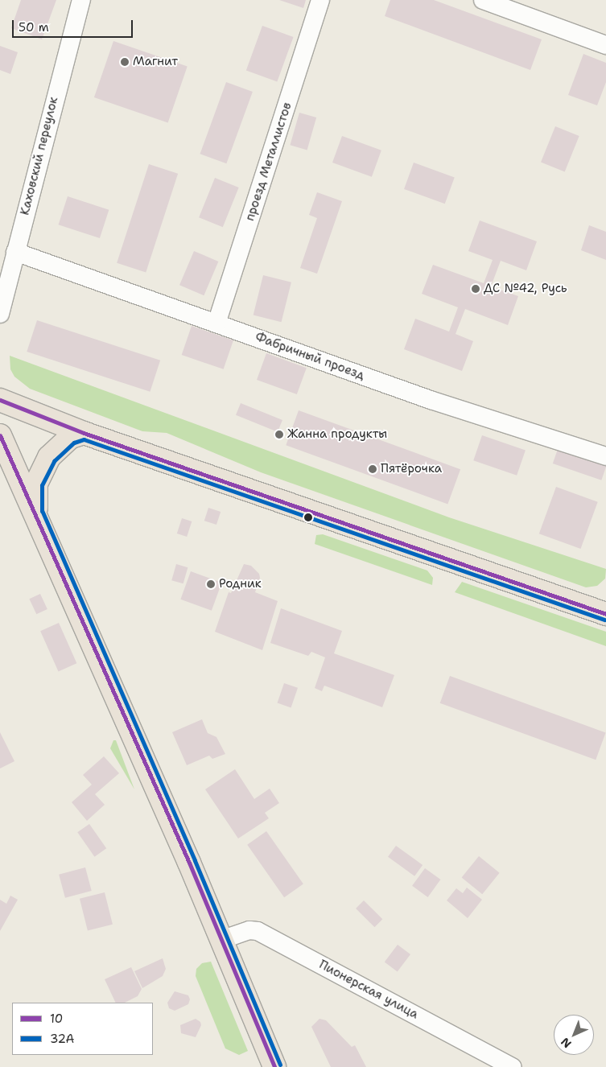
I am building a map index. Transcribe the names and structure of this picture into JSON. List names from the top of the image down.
{
  "streets": {
    "street": [
      "Каховский переулок",
      "проезд Металлистов",
      "Фабричный проезд",
      "Пионерская улица"
    ]
  },
  "crossings": [
    ["Каховский переулок", "Фабричный проезд"],
    ["проезд Металлистов", "Фабричный проезд"]
  ],
  "places": [
    "Магнит",
    "ДС №42, Русь",
    "Жанна продукты",
    "Пятёрочка",
    "Родник"
  ],
  "lines": ["transit line 10", "transit line 32A"],
  "legend": ["10", "32A"],
  "scale_bar": "50 m",
  "north": "bottom left"
}
